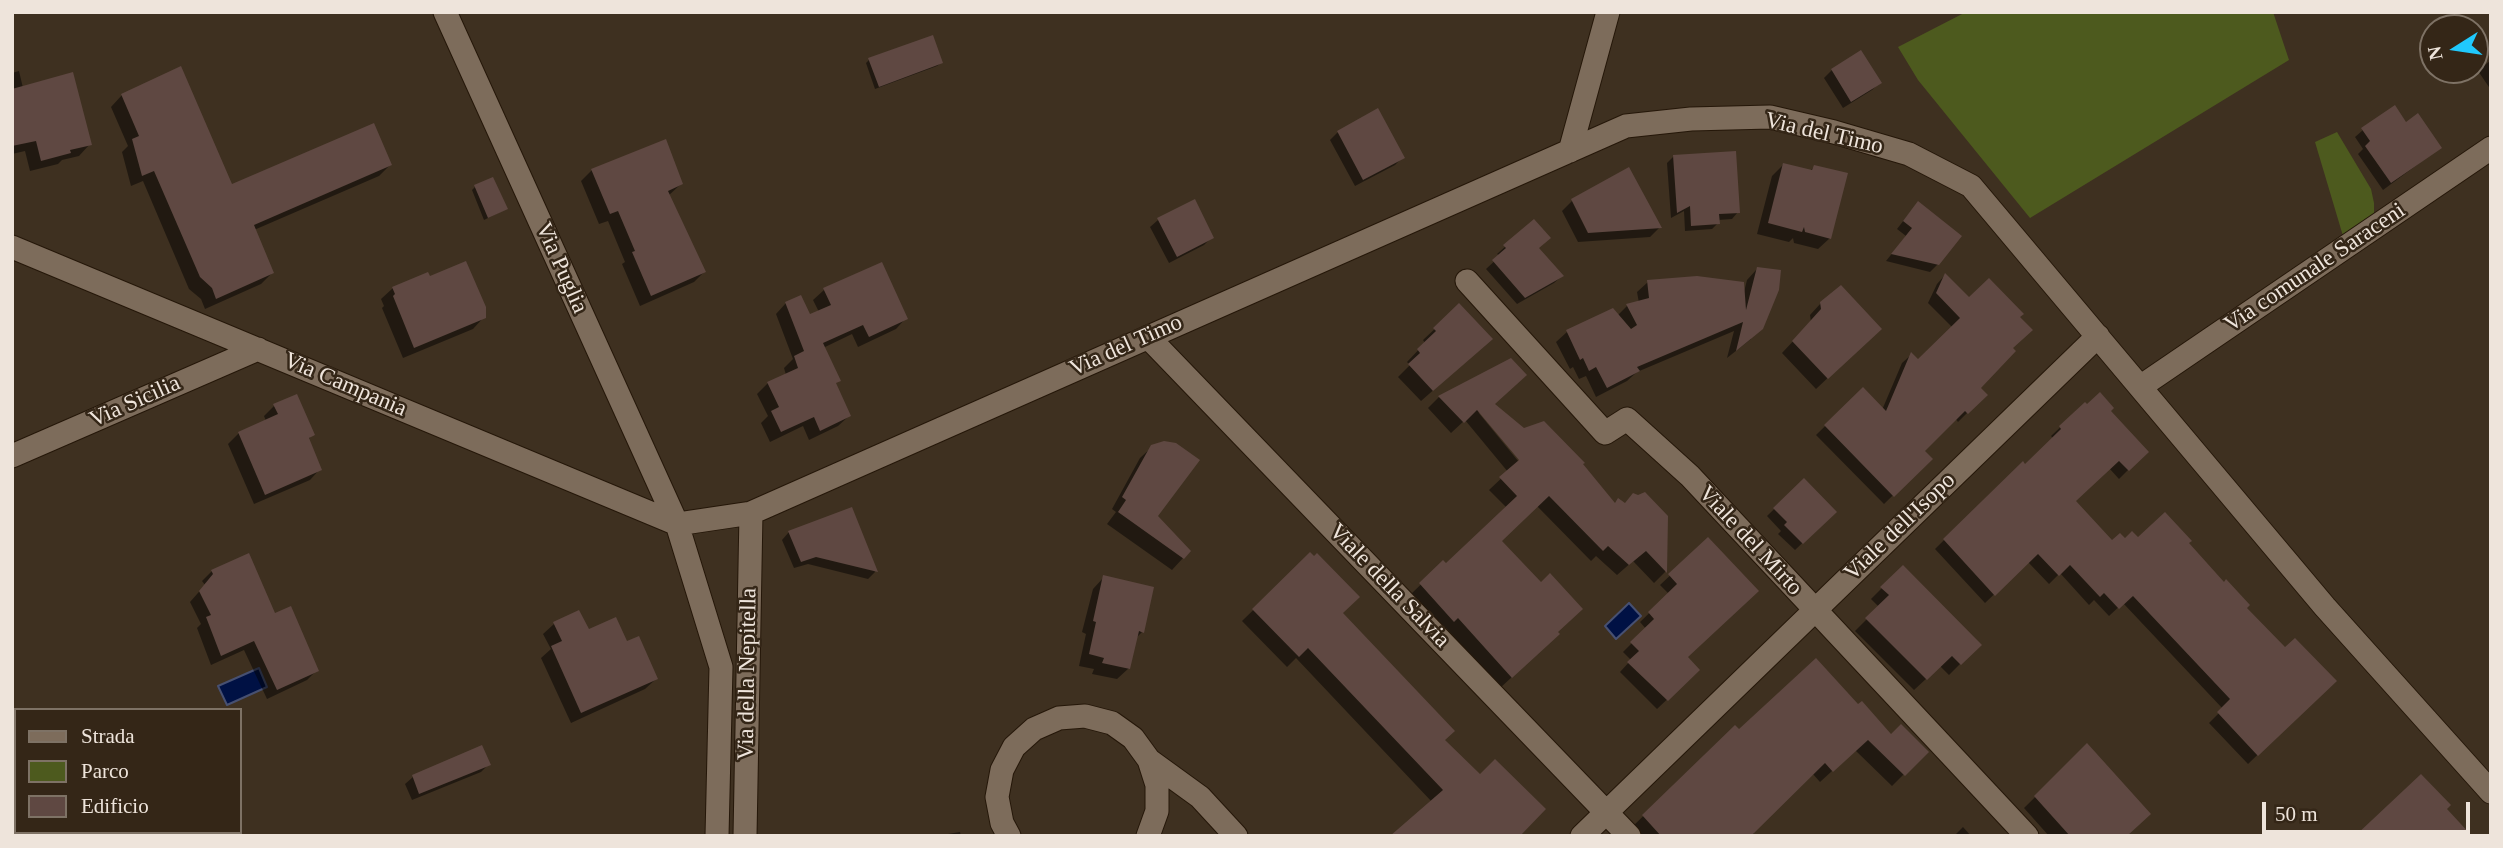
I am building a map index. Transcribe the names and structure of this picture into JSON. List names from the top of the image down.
{
  "streets": {
    "street": [
      "Via del Timo",
      "Via Puglia",
      "Via comunale Saraceni",
      "Via Campania",
      "Via Sicilia",
      "Viale dell'Isopo",
      "Viale del Mirto",
      "Viale della Salvia",
      "Via della Nepitella"
    ]
  },
  "crossings": [
    ["Via del Timo", "Via Puglia"],
    ["Via del Timo", "Via Campania"],
    ["Via del Timo", "Viale dell'Isopo"],
    ["Via del Timo", "Viale della Salvia"],
    ["Via del Timo", "Via della Nepitella"],
    ["Via Puglia", "Via Campania"],
    ["Via Puglia", "Via della Nepitella"],
    ["Via Campania", "Via Sicilia"],
    ["Via Campania", "Via della Nepitella"],
    ["Viale dell'Isopo", "Viale del Mirto"],
    ["Viale dell'Isopo", "Viale della Salvia"]
  ],
  "legend": ["Strada", "Parco", "Edificio"],
  "scale_bar": "50 m",
  "north": "left"
}
